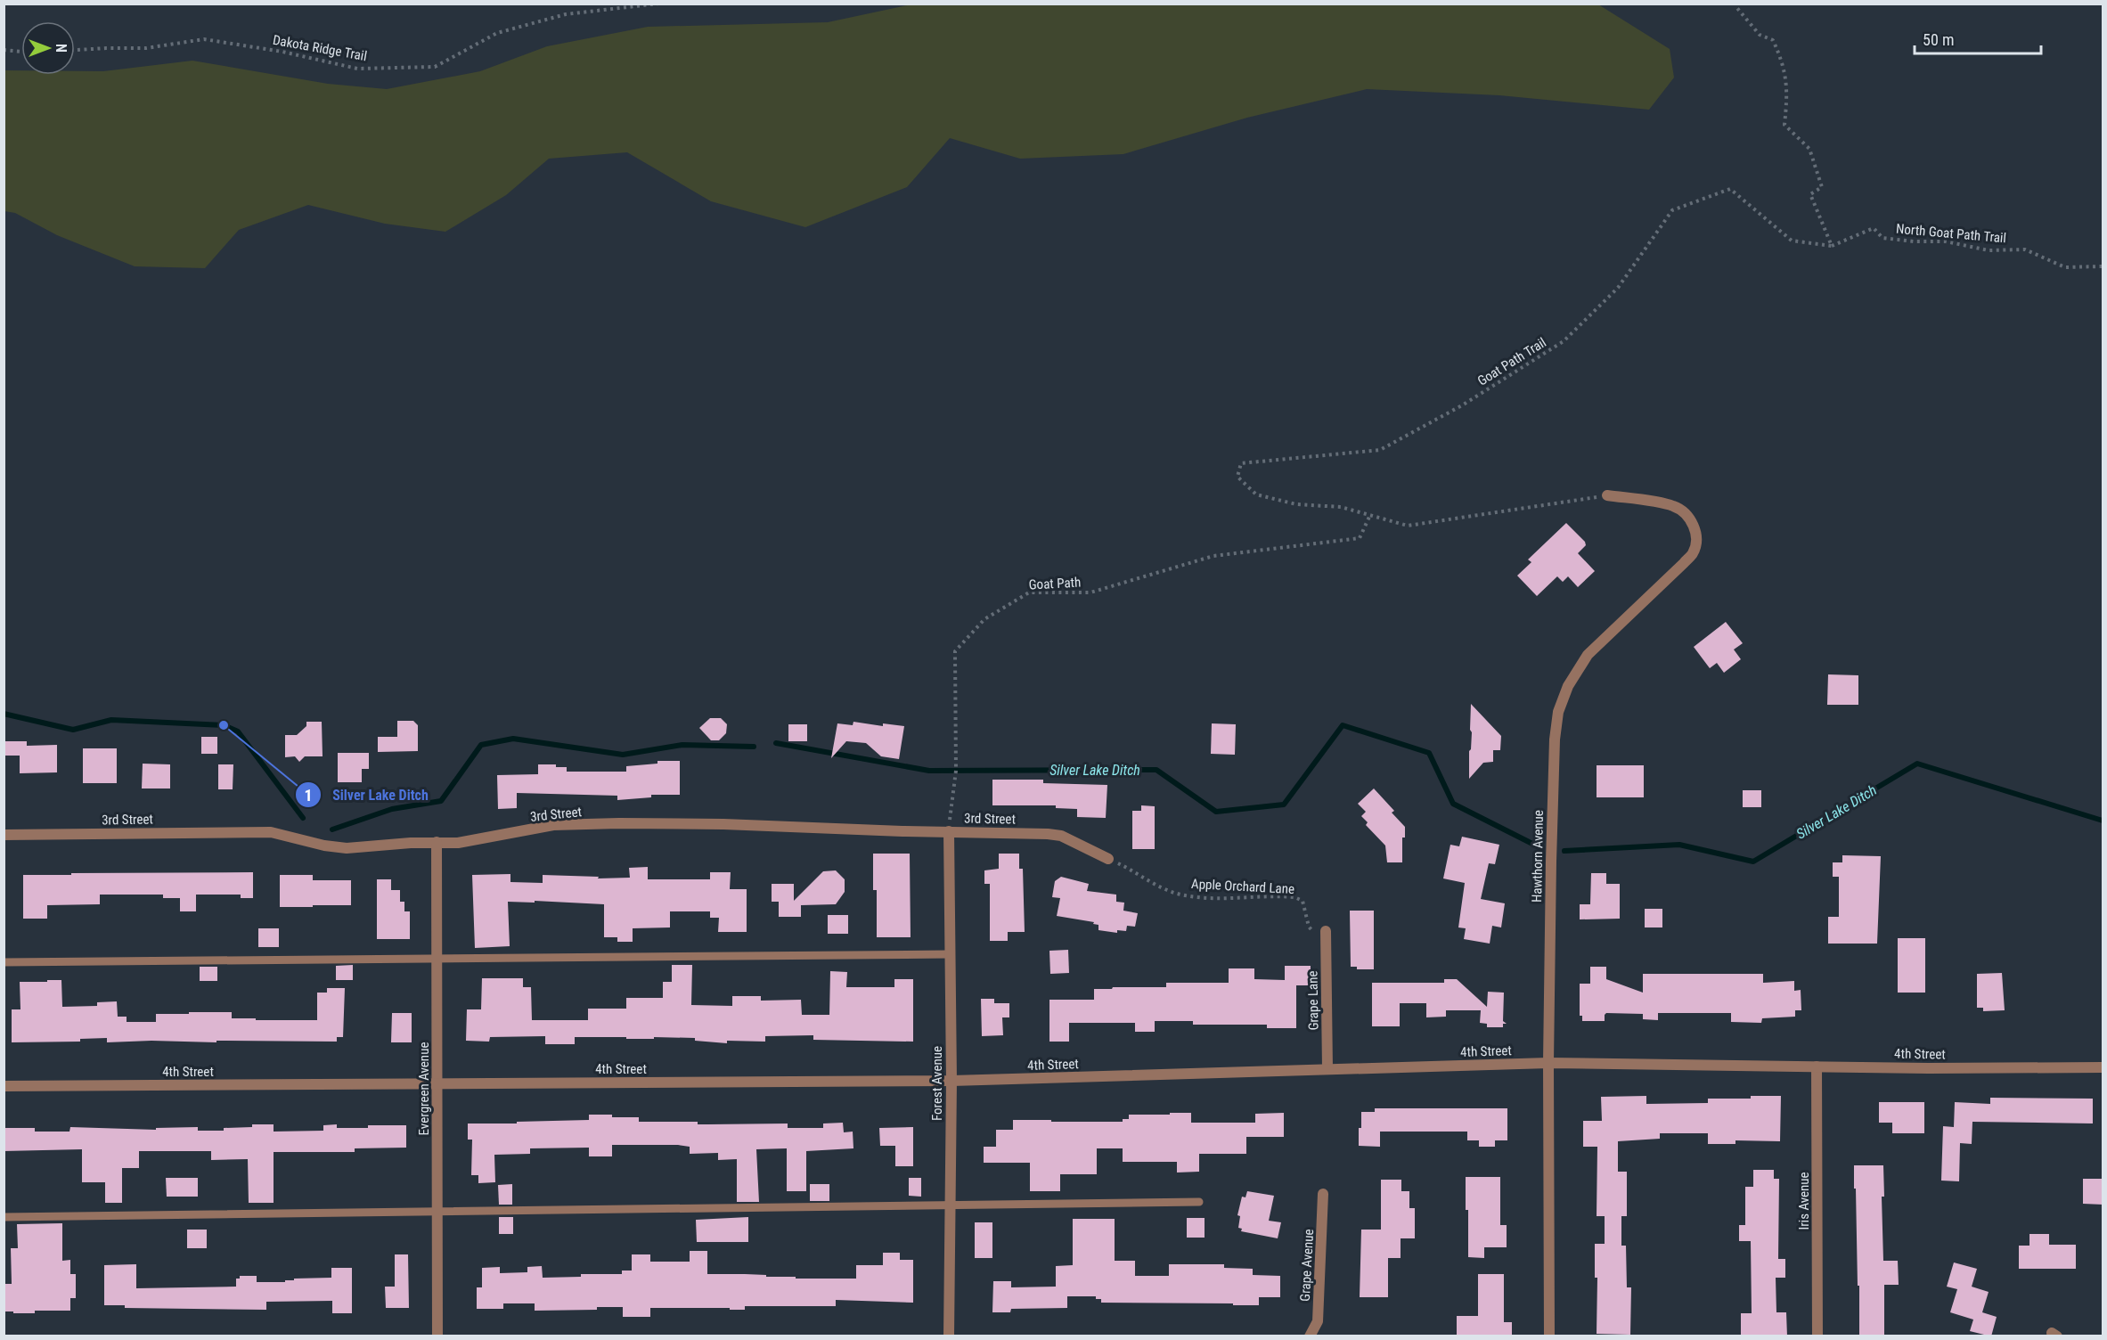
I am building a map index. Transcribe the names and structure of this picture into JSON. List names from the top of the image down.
{
  "streets": {
    "street": [
      "3rd Street",
      "Hawthorn Avenue",
      "Grape Lane",
      "4th Street",
      "Forest Avenue",
      "Evergreen Avenue",
      "Iris Avenue",
      "Grape Avenue"
    ],
    "path": [
      "Dakota Ridge Trail",
      "North Goat Path Trail",
      "Goat Path Trail",
      "Goat Path",
      "Apple Orchard Lane"
    ]
  },
  "crossings": [
    ["North Goat Path Trail", "Goat Path Trail"],
    ["Goat Path Trail", "Goat Path"],
    ["Goat Path Trail", "Hawthorn Avenue"],
    ["Goat Path", "3rd Street"],
    ["Goat Path", "Forest Avenue"],
    ["3rd Street", "Apple Orchard Lane"],
    ["3rd Street", "Forest Avenue"],
    ["3rd Street", "Evergreen Avenue"],
    ["Hawthorn Avenue", "4th Street"],
    ["Apple Orchard Lane", "Grape Lane"],
    ["Grape Lane", "4th Street"],
    ["4th Street", "Forest Avenue"],
    ["4th Street", "Evergreen Avenue"],
    ["4th Street", "Iris Avenue"]
  ],
  "water": ["Silver Lake Ditch"],
  "places": ["Silver Lake Ditch"],
  "scale_bar": "50 m",
  "north": "right"
}
